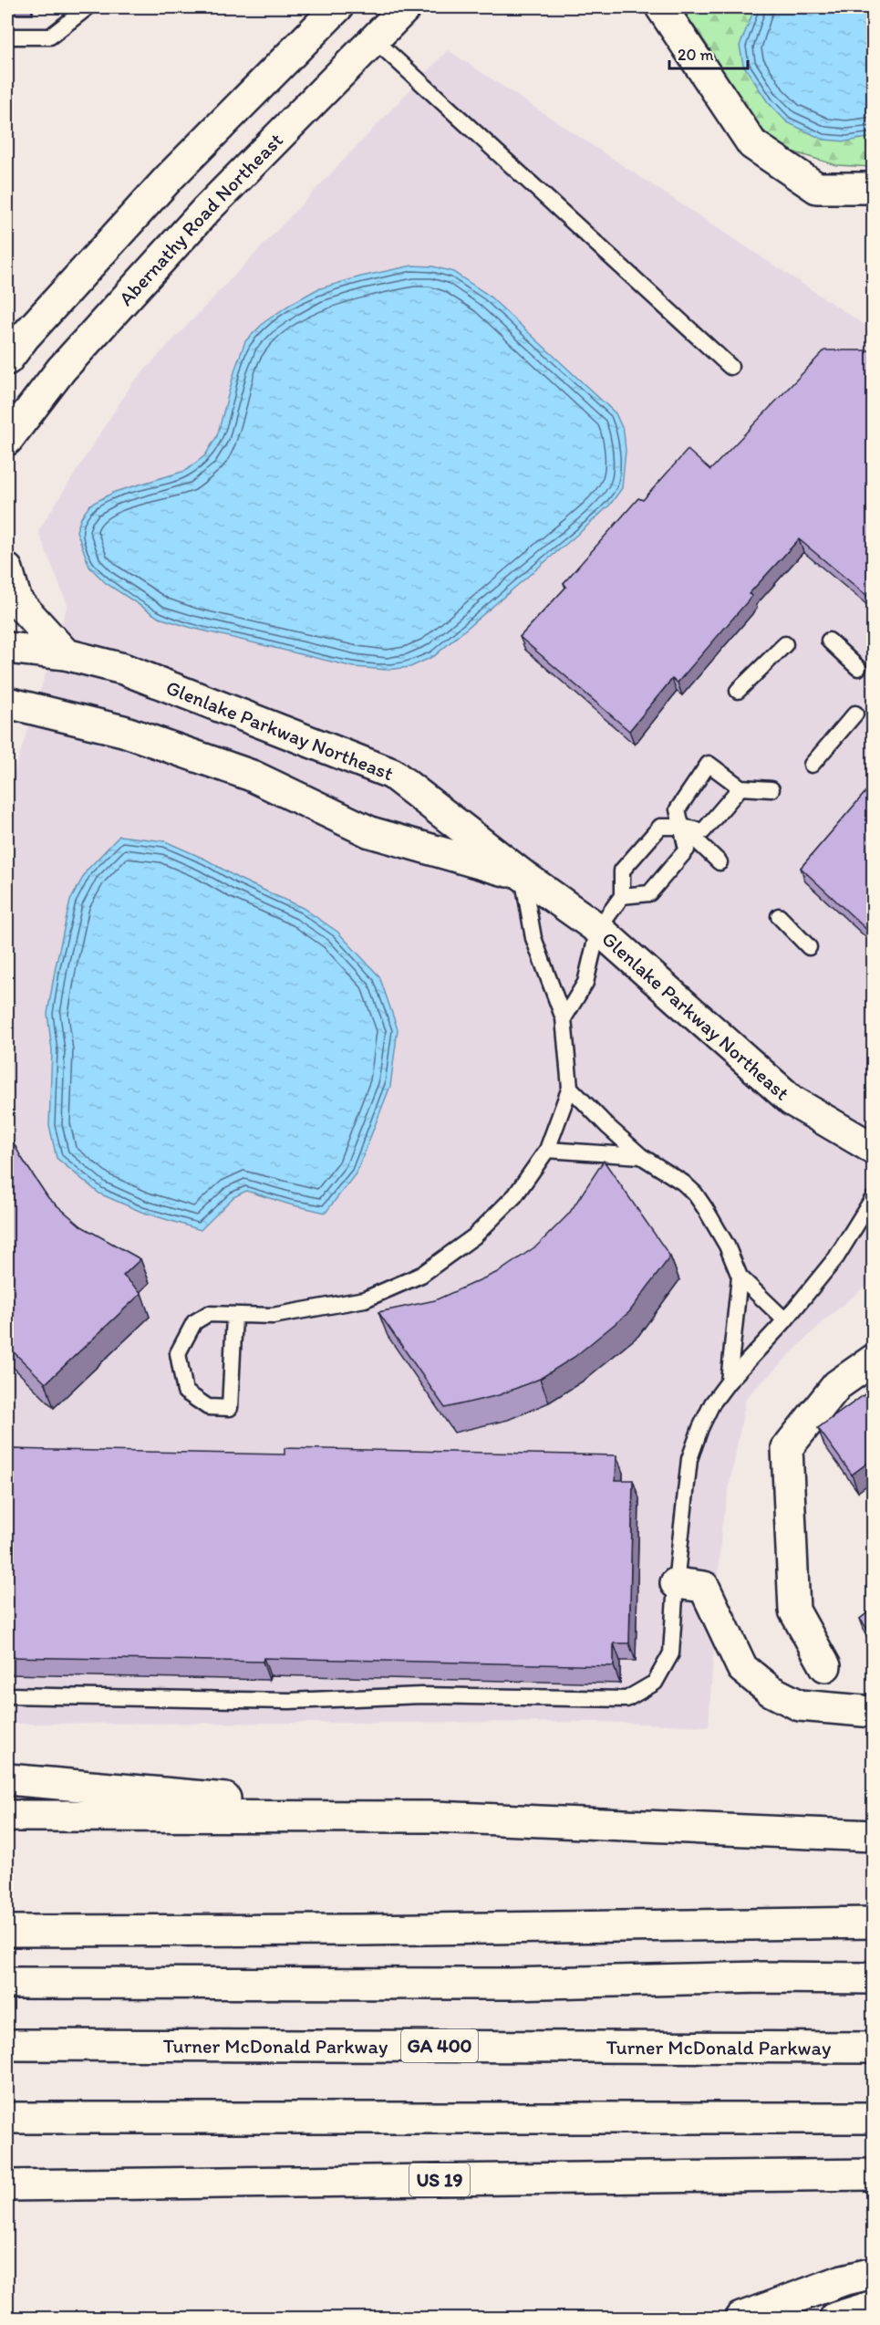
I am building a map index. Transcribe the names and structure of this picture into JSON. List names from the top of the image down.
{
  "streets": {
    "main road": [
      "Abernathy Road Northeast",
      "Glenlake Parkway Northeast",
      "Turner McDonald Parkway",
      "GA 400",
      "US 19"
    ]
  },
  "scale_bar": "20 m"
}
